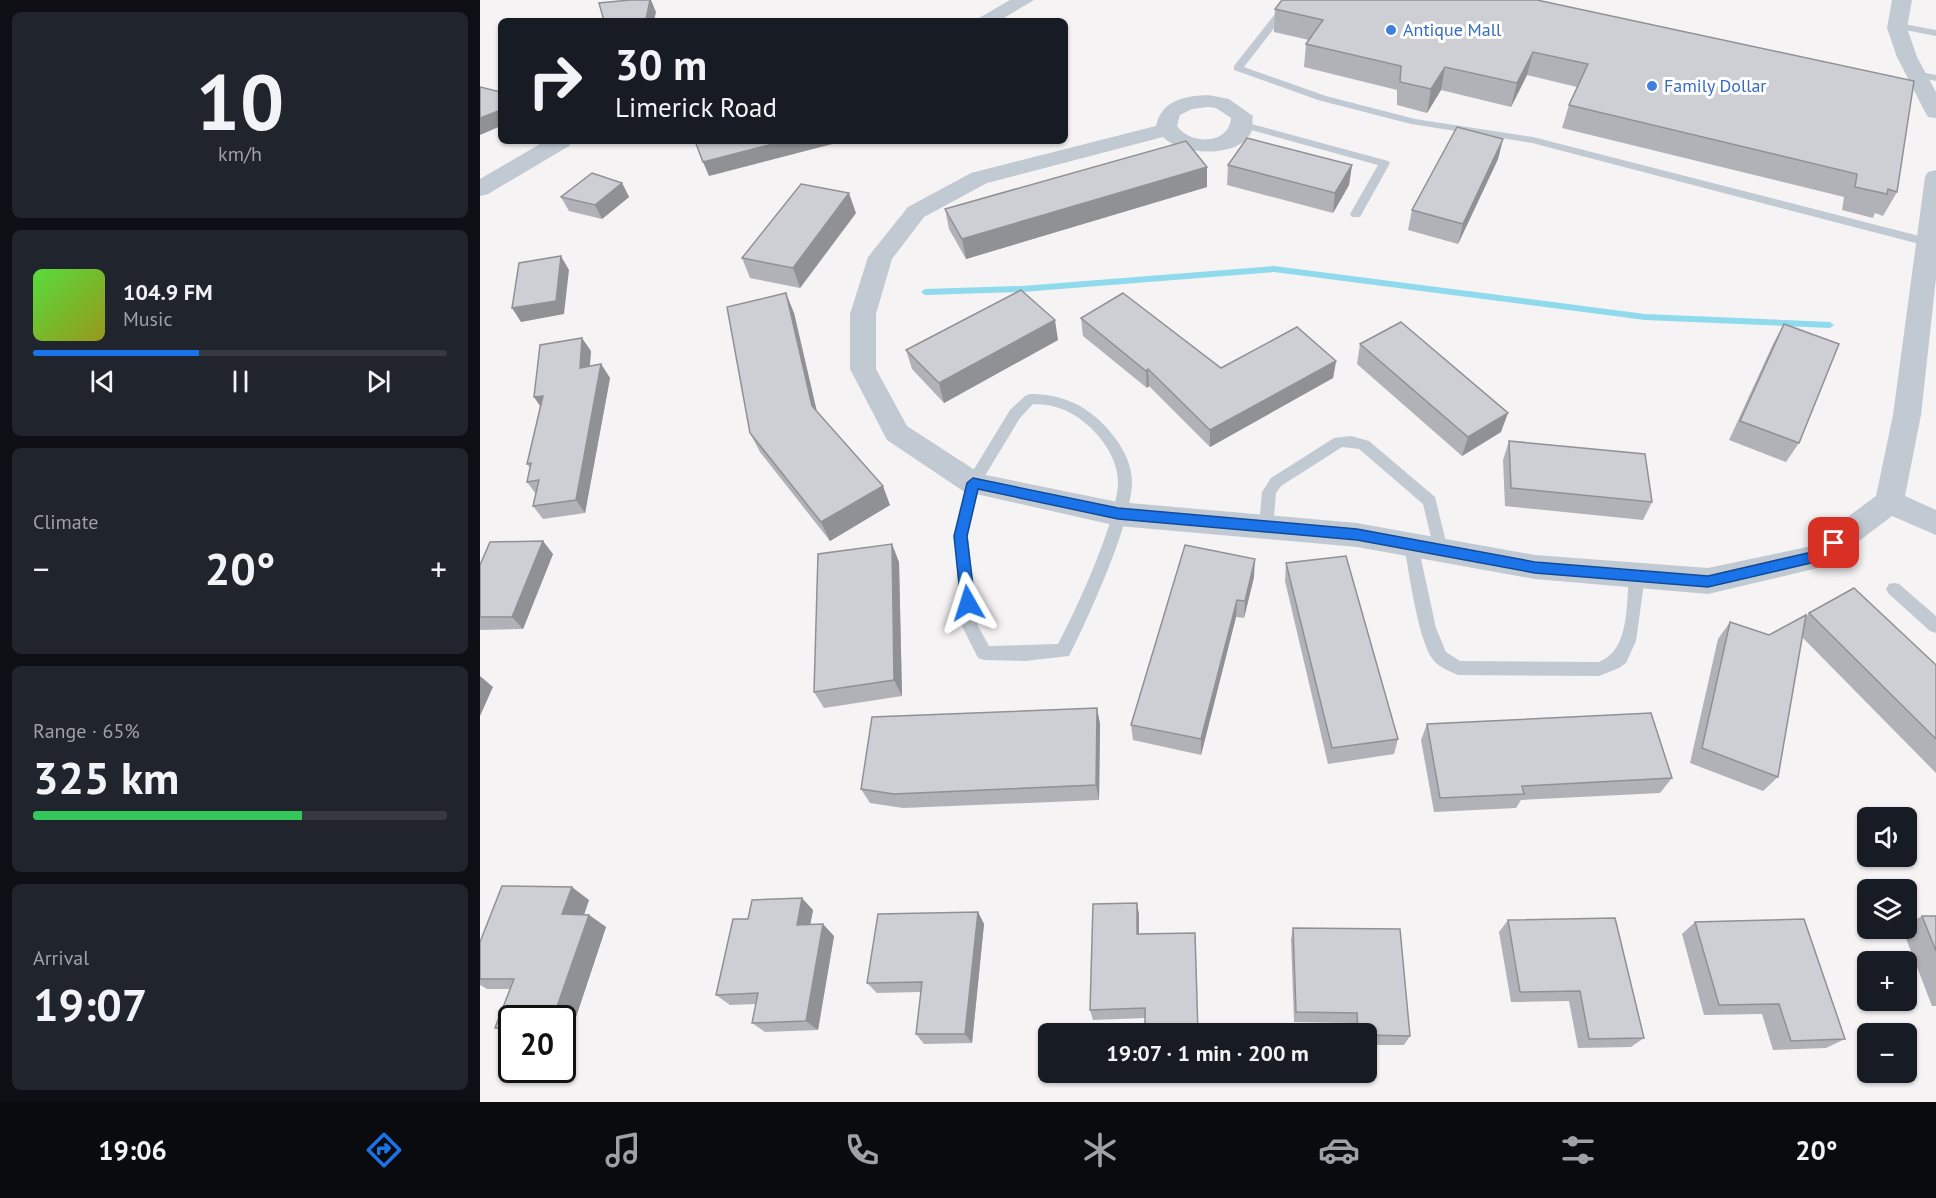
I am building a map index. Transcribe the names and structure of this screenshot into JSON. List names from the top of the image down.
{
  "places": ["Antique Mall", "Family Dollar"],
  "page": {
    "tile": [
      ["10", "km/h"],
      "Climate",
      ["Range · 65%", "325 km"],
      ["Arrival", "19:07"]
    ],
    "turn": ["30 m", "Limerick Road"],
    "song": ["104.9 FM", "Music"],
    "heat": ["−", "20°", "+"],
    "map_buttons": ["+", "−"],
    "limit": "20",
    "trip": "19:07 · 1 min · 200 m",
    "tabs": ["19:06", "20°"]
  }
}
